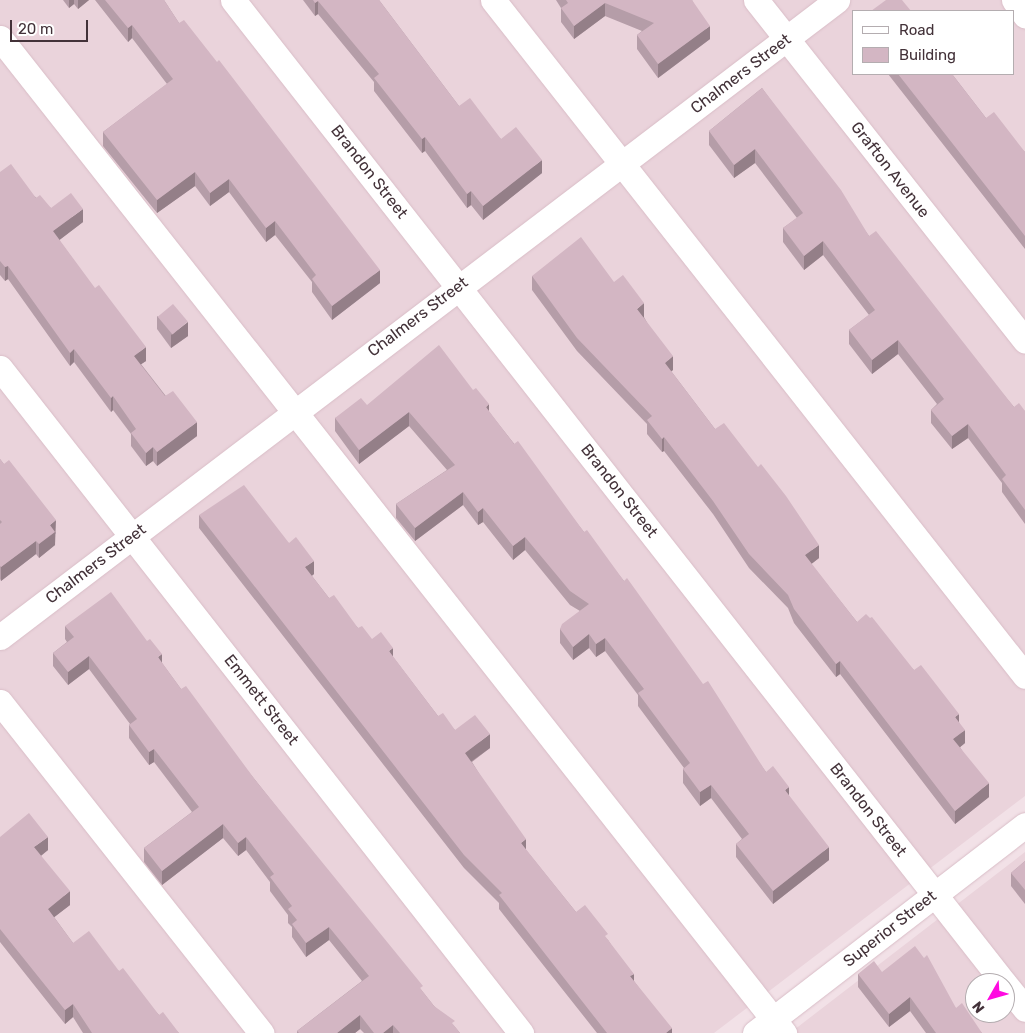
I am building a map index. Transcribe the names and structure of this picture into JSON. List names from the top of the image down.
{
  "streets": {
    "street": [
      "Chalmers Street",
      "Grafton Avenue",
      "Brandon Street",
      "Emmett Street",
      "Superior Street"
    ]
  },
  "crossings": [
    ["Chalmers Street", "Grafton Avenue"],
    ["Chalmers Street", "Brandon Street"],
    ["Chalmers Street", "Emmett Street"],
    ["Brandon Street", "Superior Street"]
  ],
  "legend": ["Road", "Building"],
  "scale_bar": "20 m",
  "north": "bottom left"
}
